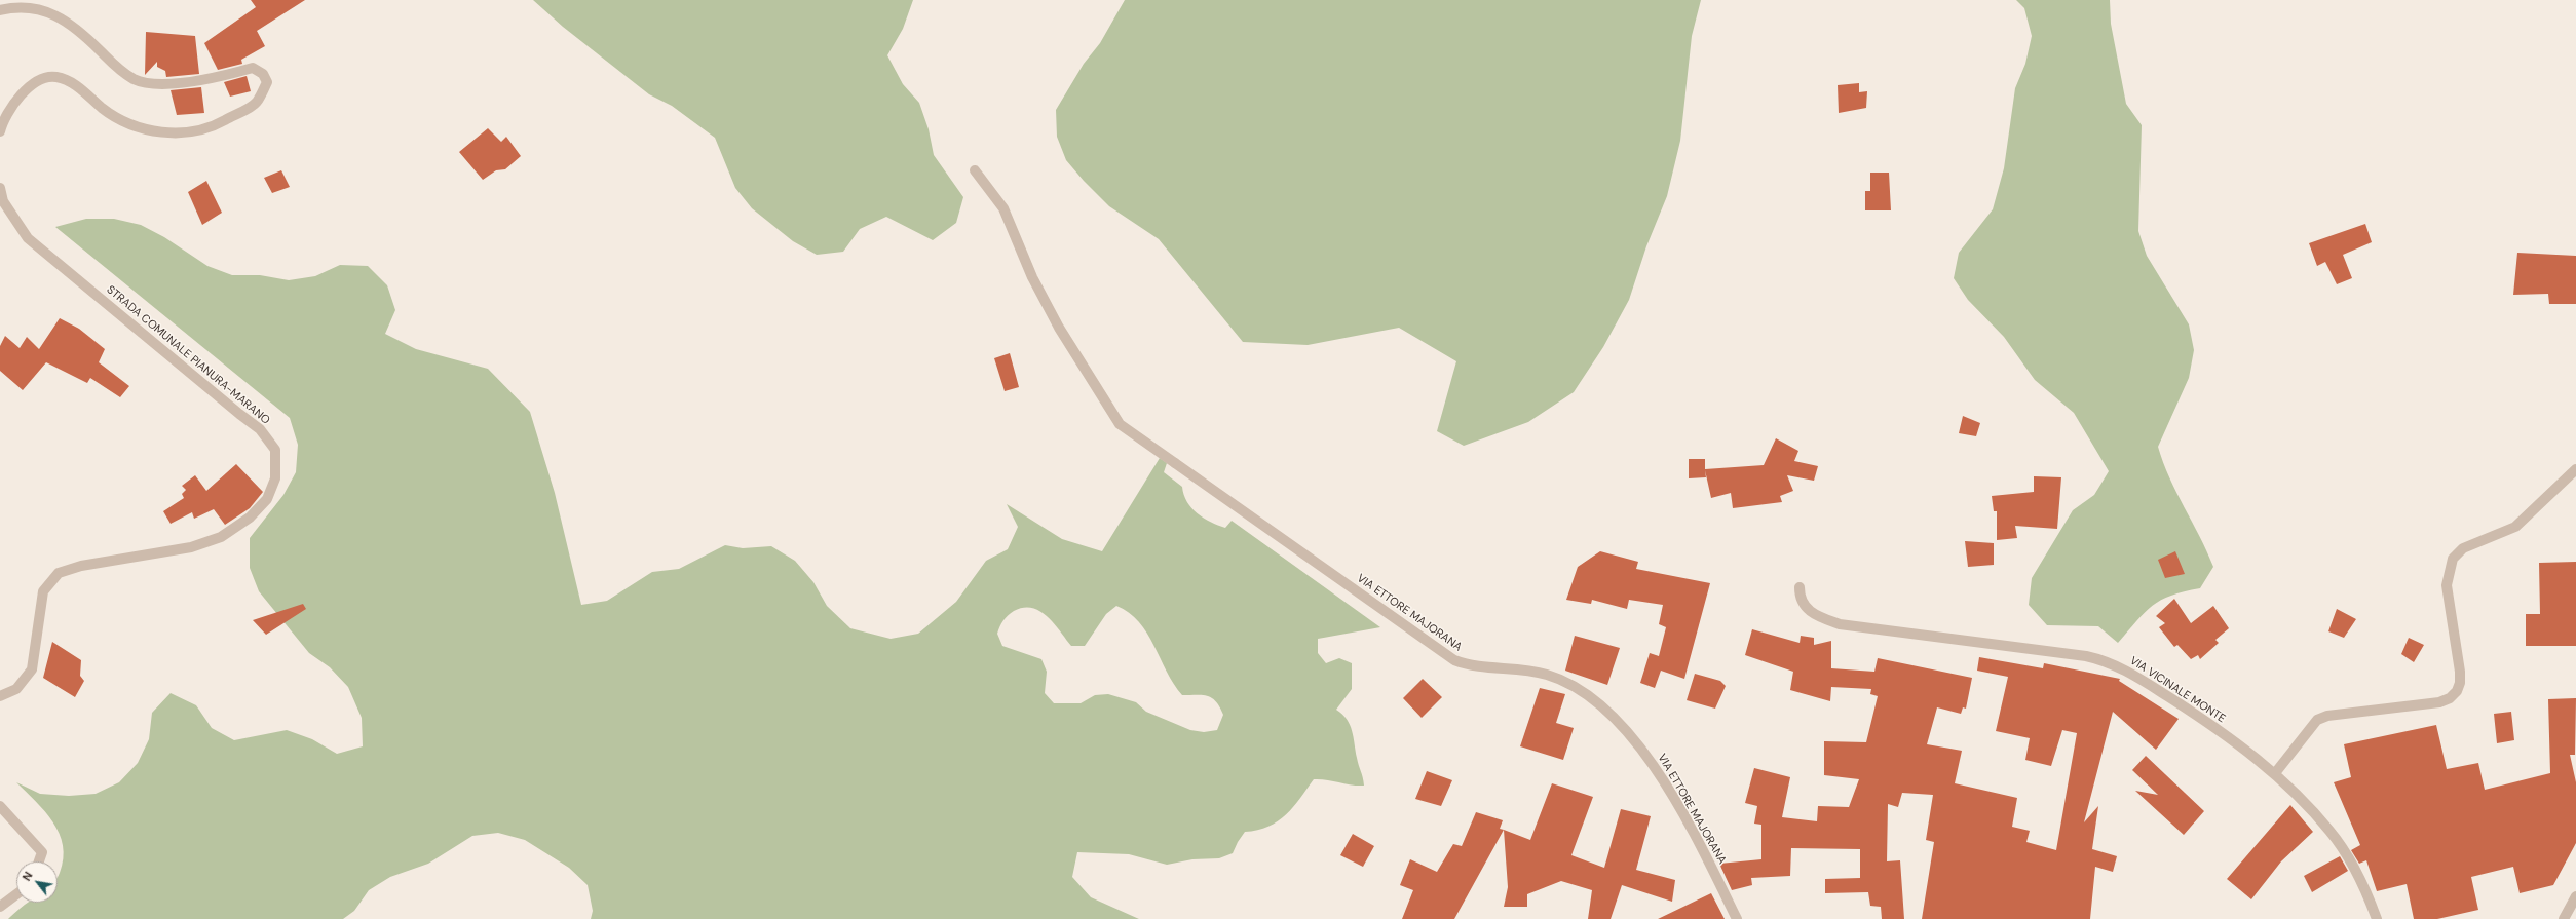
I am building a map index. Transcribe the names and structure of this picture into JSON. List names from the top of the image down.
{
  "streets": {
    "street": ["STRADA COMUNALE PIANURA-MARANO", "VIA ETTORE MAJORANA", "VIA VICINALE MONTE"]
  },
  "north": "top left"
}
